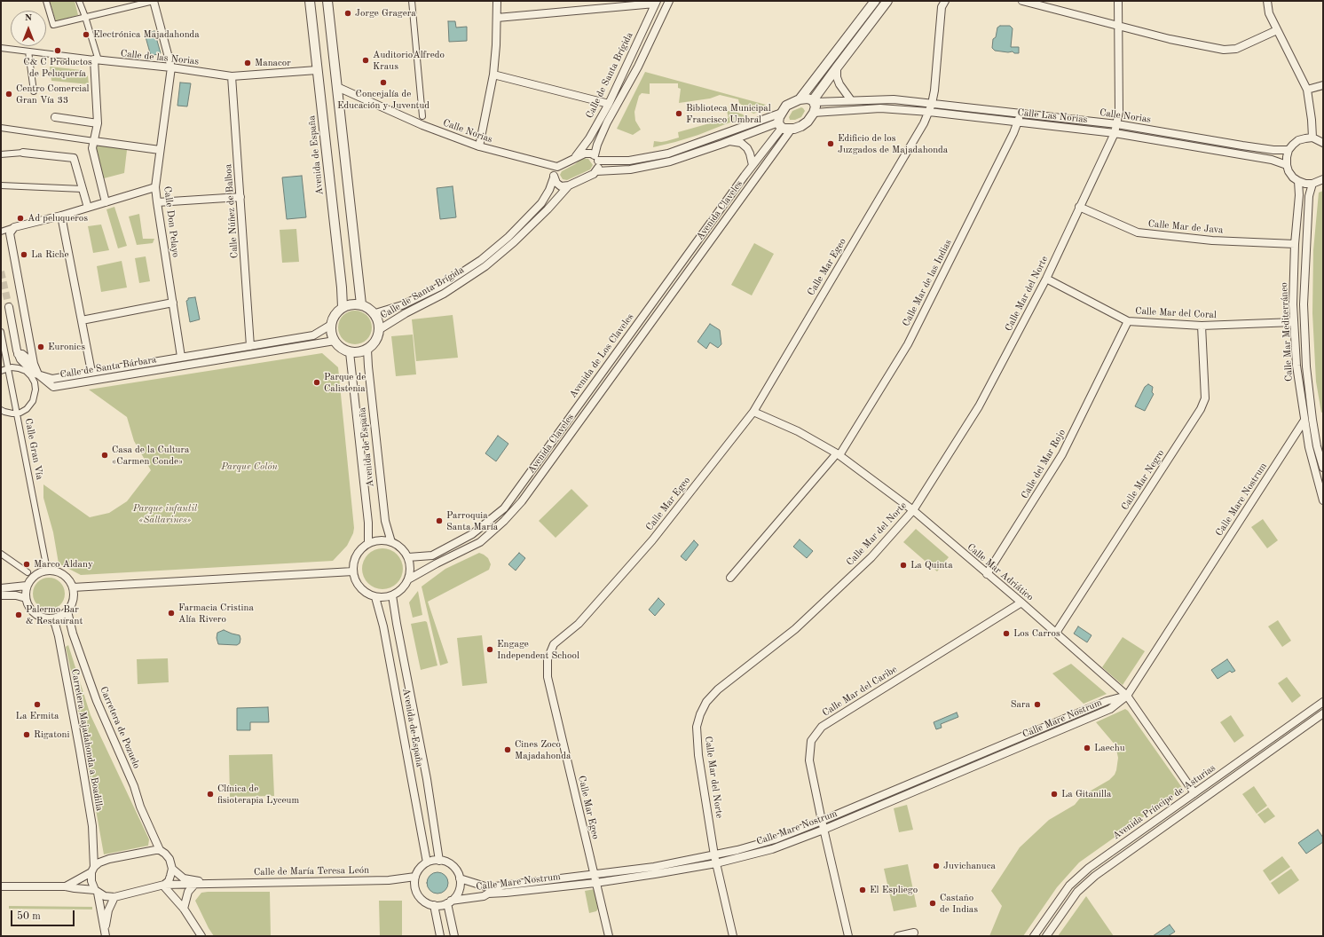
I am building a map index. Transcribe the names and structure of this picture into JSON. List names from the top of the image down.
{
  "streets": {
    "street": [
      "Calle de las Norias",
      "Calle de Santa Brígida",
      "Calle Las Norias",
      "Calle Norias",
      "Avenida de España",
      "Avenida Claveles",
      "Calle Núñez de Balboa",
      "Calle Don Pelayo",
      "Calle Mar de Java",
      "Calle Mar Egeo",
      "Calle Mar de las Indias",
      "Calle Mar del Norte",
      "Calle Mar del Coral",
      "Calle Mar Mediterráneo",
      "Avenida de Los Claveles",
      "Calle de Santa Bárbara",
      "Calle Gran Vía",
      "Calle del Mar Rojo",
      "Calle Mar Negro",
      "Calle Mare Nostrum",
      "Calle Mar Adriático",
      "Calle Mar del Caribe",
      "Carretera de Pozuelo",
      "Carretera Majadahonda a Boadilla",
      "Avenida Príncipe de Asturias",
      "Calle de María Teresa León"
    ]
  },
  "crossings": [
    ["Calle de las Norias", "Avenida de España"],
    ["Calle de las Norias", "Calle Núñez de Balboa"],
    ["Calle de las Norias", "Calle Don Pelayo"],
    ["Calle de Santa Brígida", "Calle Norias"],
    ["Calle de Santa Brígida", "Avenida de España"],
    ["Calle de Santa Brígida", "Calle de Santa Bárbara"],
    ["Calle Las Norias", "Calle Norias"],
    ["Calle Las Norias", "Avenida Claveles"],
    ["Calle Las Norias", "Calle Mar Egeo"],
    ["Calle Las Norias", "Calle Mar de las Indias"],
    ["Calle Las Norias", "Calle Mar del Norte"],
    ["Calle Las Norias", "Avenida de Los Claveles"],
    ["Calle Norias", "Avenida Claveles"],
    ["Calle Norias", "Calle Mar Egeo"],
    ["Calle Norias", "Calle Mar de las Indias"],
    ["Calle Norias", "Calle Mar del Norte"],
    ["Calle Norias", "Avenida de Los Claveles"],
    ["Avenida de España", "Avenida Claveles"],
    ["Avenida de España", "Avenida de Los Claveles"],
    ["Avenida de España", "Calle de Santa Bárbara"],
    ["Avenida de España", "Calle Mare Nostrum"],
    ["Avenida de España", "Calle de María Teresa León"],
    ["Avenida Claveles", "Avenida de Los Claveles"],
    ["Calle Núñez de Balboa", "Calle de Santa Bárbara"],
    ["Calle Don Pelayo", "Calle de Santa Bárbara"],
    ["Calle Mar de Java", "Calle Mar del Norte"],
    ["Calle Mar de Java", "Calle Mar Mediterráneo"],
    ["Calle Mar Egeo", "Calle Mare Nostrum"],
    ["Calle Mar Egeo", "Calle Mar Adriático"],
    ["Calle Mar de las Indias", "Calle Mar Adriático"],
    ["Calle Mar del Norte", "Calle Mar del Coral"],
    ["Calle Mar del Norte", "Calle Mare Nostrum"],
    ["Calle Mar del Norte", "Calle Mar Adriático"],
    ["Calle Mar del Coral", "Calle Mar Mediterráneo"],
    ["Calle Mar del Coral", "Calle del Mar Rojo"],
    ["Calle Mar del Coral", "Calle Mar Negro"],
    ["Calle Mar Mediterráneo", "Calle Mare Nostrum"],
    ["Calle Gran Vía", "Carretera de Pozuelo"],
    ["Calle Gran Vía", "Carretera Majadahonda a Boadilla"],
    ["Calle del Mar Rojo", "Calle Mar Adriático"],
    ["Calle Mar Negro", "Calle Mar Adriático"],
    ["Calle Mare Nostrum", "Calle Mar Adriático"],
    ["Calle Mare Nostrum", "Calle Mar del Caribe"],
    ["Calle Mare Nostrum", "Calle de María Teresa León"],
    ["Calle Mar Adriático", "Calle Mar del Caribe"],
    ["Calle Mar Adriático", "Avenida Príncipe de Asturias"],
    ["Carretera de Pozuelo", "Carretera Majadahonda a Boadilla"],
    ["Carretera de Pozuelo", "Calle de María Teresa León"]
  ],
  "parks": ["Parque Colón", "Parque infantil «Saltarines»"],
  "places": [
    "Jorge Gragera",
    "Electrónica Majadahonda",
    "C& C Productos de Peluquería",
    "AuditorioAlfredo Kraus",
    "Manacor",
    "Concejalía de Educación y Juventud",
    "Centro Comercial Gran Vía 33",
    "Biblioteca Municipal Francisco Umbral",
    "Edificio de los Juzgados de Majadahonda",
    "Ad peluqueros",
    "La Riche",
    "Euronics",
    "Parque de Calistenia",
    "Casa de la Cultura «Carmen Conde»",
    "Parroquia Santa María",
    "Marco Aldany",
    "La Quinta",
    "Farmacia Cristina Alía Rivero",
    "Palermo Bar & Restaurant",
    "Los Carros",
    "Engage Independent School",
    "La Ermita",
    "Sara",
    "Rigatoni",
    "Laechu",
    "Cines Zoco Majadahonda",
    "Clínica de fisioterapia Lyceum",
    "La Gitanilla",
    "Juvichanuca",
    "El Espliego",
    "Castaño de Indias"
  ],
  "scale_bar": "50 m",
  "north": "top"
}
